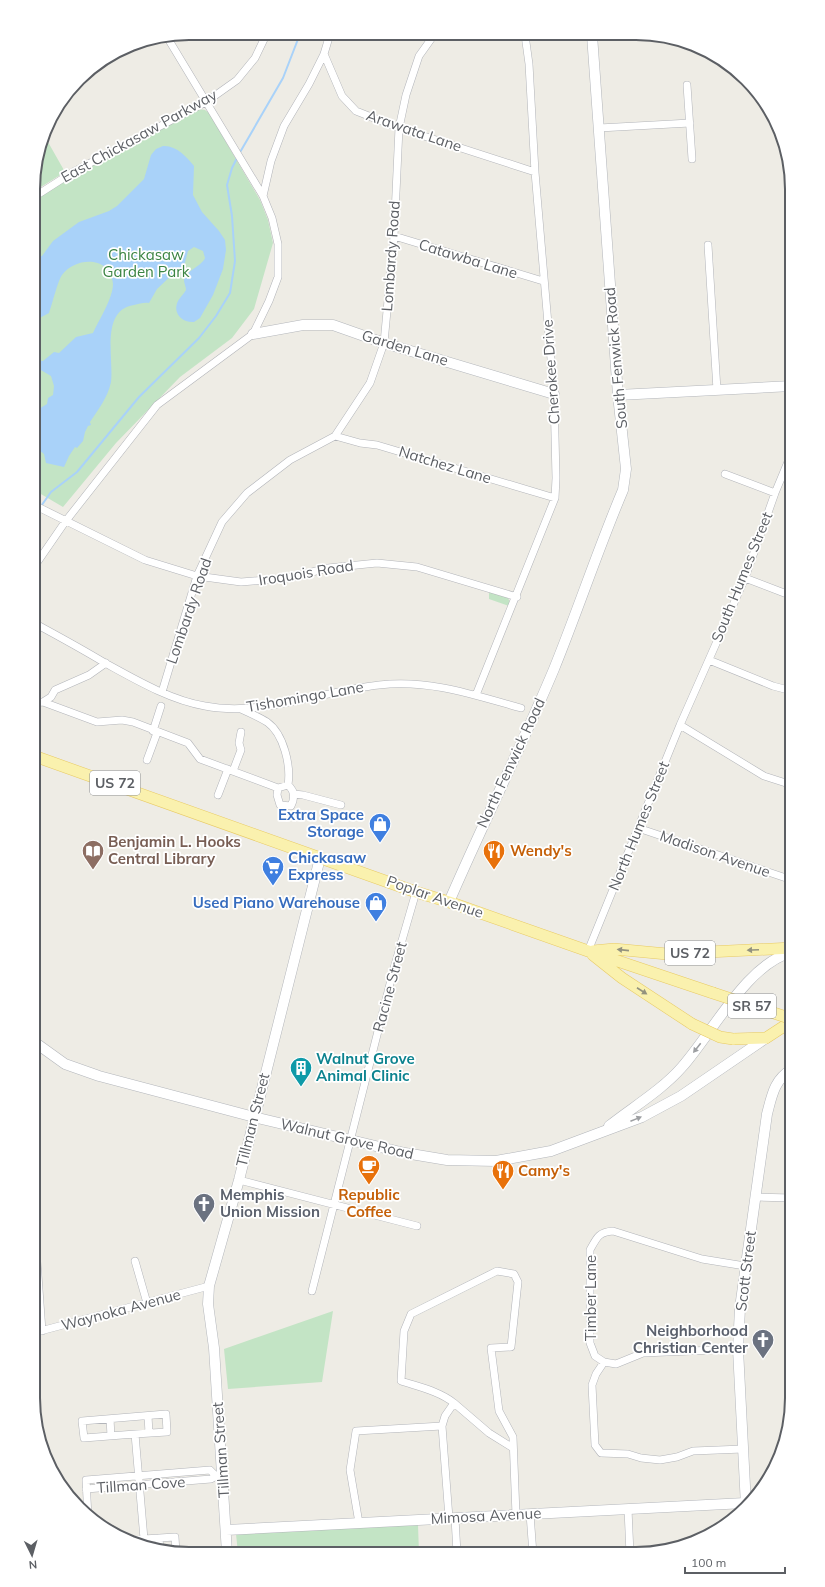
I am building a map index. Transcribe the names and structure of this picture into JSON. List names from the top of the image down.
{
  "streets": {
    "main road": [
      "Garden Lane",
      "South Fenwick Road",
      "North Fenwick Road",
      "US 72",
      "Poplar Avenue",
      "SR 57",
      "Tillman Street",
      "Walnut Grove Road",
      "Scott Street",
      "Mimosa Avenue"
    ],
    "street": [
      "Arawata Lane",
      "East Chickasaw Parkway",
      "Lombardy Road",
      "Catawba Lane",
      "Cherokee Drive",
      "Natchez Lane",
      "Iroquois Road",
      "South Humes Street",
      "Tishomingo Lane",
      "North Humes Street",
      "Madison Avenue",
      "Racine Street",
      "Timber Lane",
      "Waynoka Avenue",
      "Tillman Cove"
    ]
  },
  "crossings": [
    ["Arawata Lane", "Lombardy Road"],
    ["Arawata Lane", "Cherokee Drive"],
    ["Lombardy Road", "Catawba Lane"],
    ["Lombardy Road", "Garden Lane"],
    ["Lombardy Road", "Natchez Lane"],
    ["Lombardy Road", "Iroquois Road"],
    ["Lombardy Road", "Tishomingo Lane"],
    ["Catawba Lane", "Cherokee Drive"],
    ["Garden Lane", "Cherokee Drive"],
    ["South Fenwick Road", "North Fenwick Road"],
    ["Cherokee Drive", "Natchez Lane"],
    ["Cherokee Drive", "Iroquois Road"],
    ["Cherokee Drive", "Tishomingo Lane"],
    ["South Humes Street", "North Humes Street"],
    ["North Fenwick Road", "Poplar Avenue"],
    ["US 72", "North Humes Street"],
    ["US 72", "Poplar Avenue"],
    ["US 72", "Walnut Grove Road"],
    ["North Humes Street", "Madison Avenue"],
    ["North Humes Street", "Poplar Avenue"],
    ["Poplar Avenue", "Racine Street"],
    ["Poplar Avenue", "Tillman Street"],
    ["Racine Street", "Walnut Grove Road"],
    ["Tillman Street", "Walnut Grove Road"],
    ["Tillman Street", "Waynoka Avenue"],
    ["Tillman Street", "Tillman Cove"],
    ["Tillman Street", "Mimosa Avenue"],
    ["Scott Street", "Timber Lane"]
  ],
  "parks": ["Chickasaw Garden Park"],
  "places": {
    "shop": ["Extra Space Storage", "Used Piano Warehouse"],
    "library": ["Benjamin L. Hooks Central Library"],
    "restaurant": ["Wendy's", "Camy's"],
    "supermarket": ["Chickasaw Express"],
    "building": ["Walnut Grove Animal Clinic"],
    "cafe": ["Republic Coffee"],
    "church": ["Memphis Union Mission", "Neighborhood Christian Center"]
  },
  "scale_bar": "100 m",
  "north": "bottom"
}
